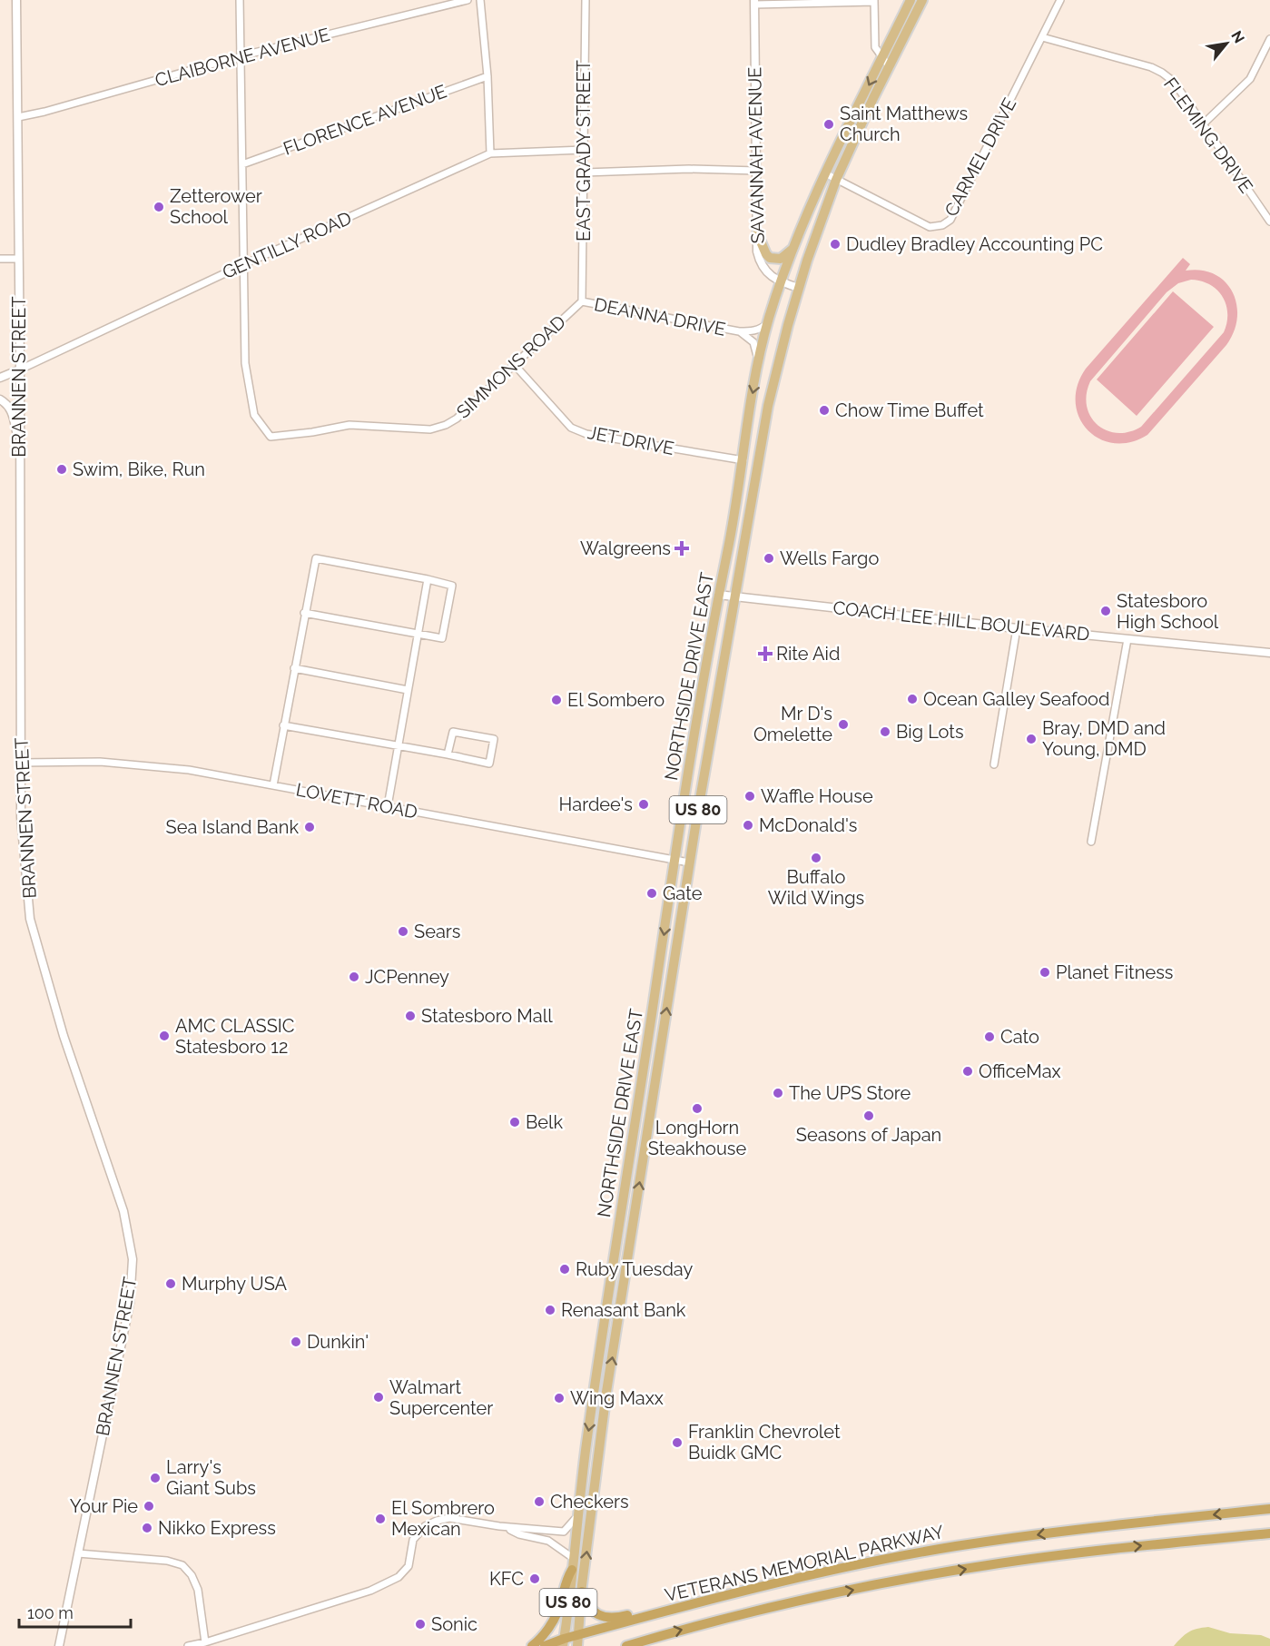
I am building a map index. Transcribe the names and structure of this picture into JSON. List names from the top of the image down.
{
  "streets": {
    "highway": ["VETERANS MEMORIAL PARKWAY"],
    "main road": ["NORTHSIDE DRIVE EAST", "US 80"],
    "street": [
      "CLAIBORNE AVENUE",
      "FLORENCE AVENUE",
      "FLEMING DRIVE",
      "EAST GRADY STREET",
      "SAVANNAH AVENUE",
      "CARMEL DRIVE",
      "GENTILLY ROAD",
      "DEANNA DRIVE",
      "SIMMONS ROAD",
      "BRANNEN STREET",
      "JET DRIVE",
      "COACH LEE HILL BOULEVARD",
      "LOVETT ROAD"
    ]
  },
  "crossings": [
    ["CLAIBORNE AVENUE", "BRANNEN STREET"],
    ["FLEMING DRIVE", "CARMEL DRIVE"],
    ["EAST GRADY STREET", "GENTILLY ROAD"],
    ["EAST GRADY STREET", "DEANNA DRIVE"],
    ["EAST GRADY STREET", "SIMMONS ROAD"],
    ["SAVANNAH AVENUE", "NORTHSIDE DRIVE EAST"],
    ["CARMEL DRIVE", "NORTHSIDE DRIVE EAST"],
    ["GENTILLY ROAD", "SIMMONS ROAD"],
    ["GENTILLY ROAD", "BRANNEN STREET"],
    ["DEANNA DRIVE", "SIMMONS ROAD"],
    ["DEANNA DRIVE", "NORTHSIDE DRIVE EAST"],
    ["SIMMONS ROAD", "JET DRIVE"],
    ["BRANNEN STREET", "LOVETT ROAD"],
    ["JET DRIVE", "NORTHSIDE DRIVE EAST"],
    ["COACH LEE HILL BOULEVARD", "NORTHSIDE DRIVE EAST"],
    ["NORTHSIDE DRIVE EAST", "LOVETT ROAD"],
    ["NORTHSIDE DRIVE EAST", "VETERANS MEMORIAL PARKWAY"]
  ],
  "places": {
    "other": [
      "Saint Matthews Church",
      "Zetterower School",
      "Dudley Bradley Accounting PC",
      "Chow Time Buffet",
      "Swim, Bike, Run",
      "Wells Fargo",
      "Statesboro High School",
      "Ocean Galley Seafood",
      "El Sombero",
      "Mr D's Omelette",
      "Big Lots",
      "Bray, DMD and Young, DMD",
      "Waffle House",
      "Hardee's",
      "McDonald's",
      "Sea Island Bank",
      "Buffalo Wild Wings",
      "Gate",
      "Sears",
      "Planet Fitness",
      "JCPenney",
      "Statesboro Mall",
      "AMC CLASSIC Statesboro 12",
      "Cato",
      "OfficeMax",
      "The UPS Store",
      "LongHorn Steakhouse",
      "Seasons of Japan",
      "Belk",
      "Ruby Tuesday",
      "Murphy USA",
      "Renasant Bank",
      "Dunkin'",
      "Walmart Supercenter",
      "Wing Maxx",
      "Franklin Chevrolet Buidk GMC",
      "Larry's Giant Subs",
      "Checkers",
      "Your Pie",
      "El Sombrero Mexican",
      "Nikko Express",
      "KFC",
      "Sonic"
    ],
    "health": ["Walgreens", "Rite Aid"]
  },
  "scale_bar": "100 m",
  "north": "top right"
}
